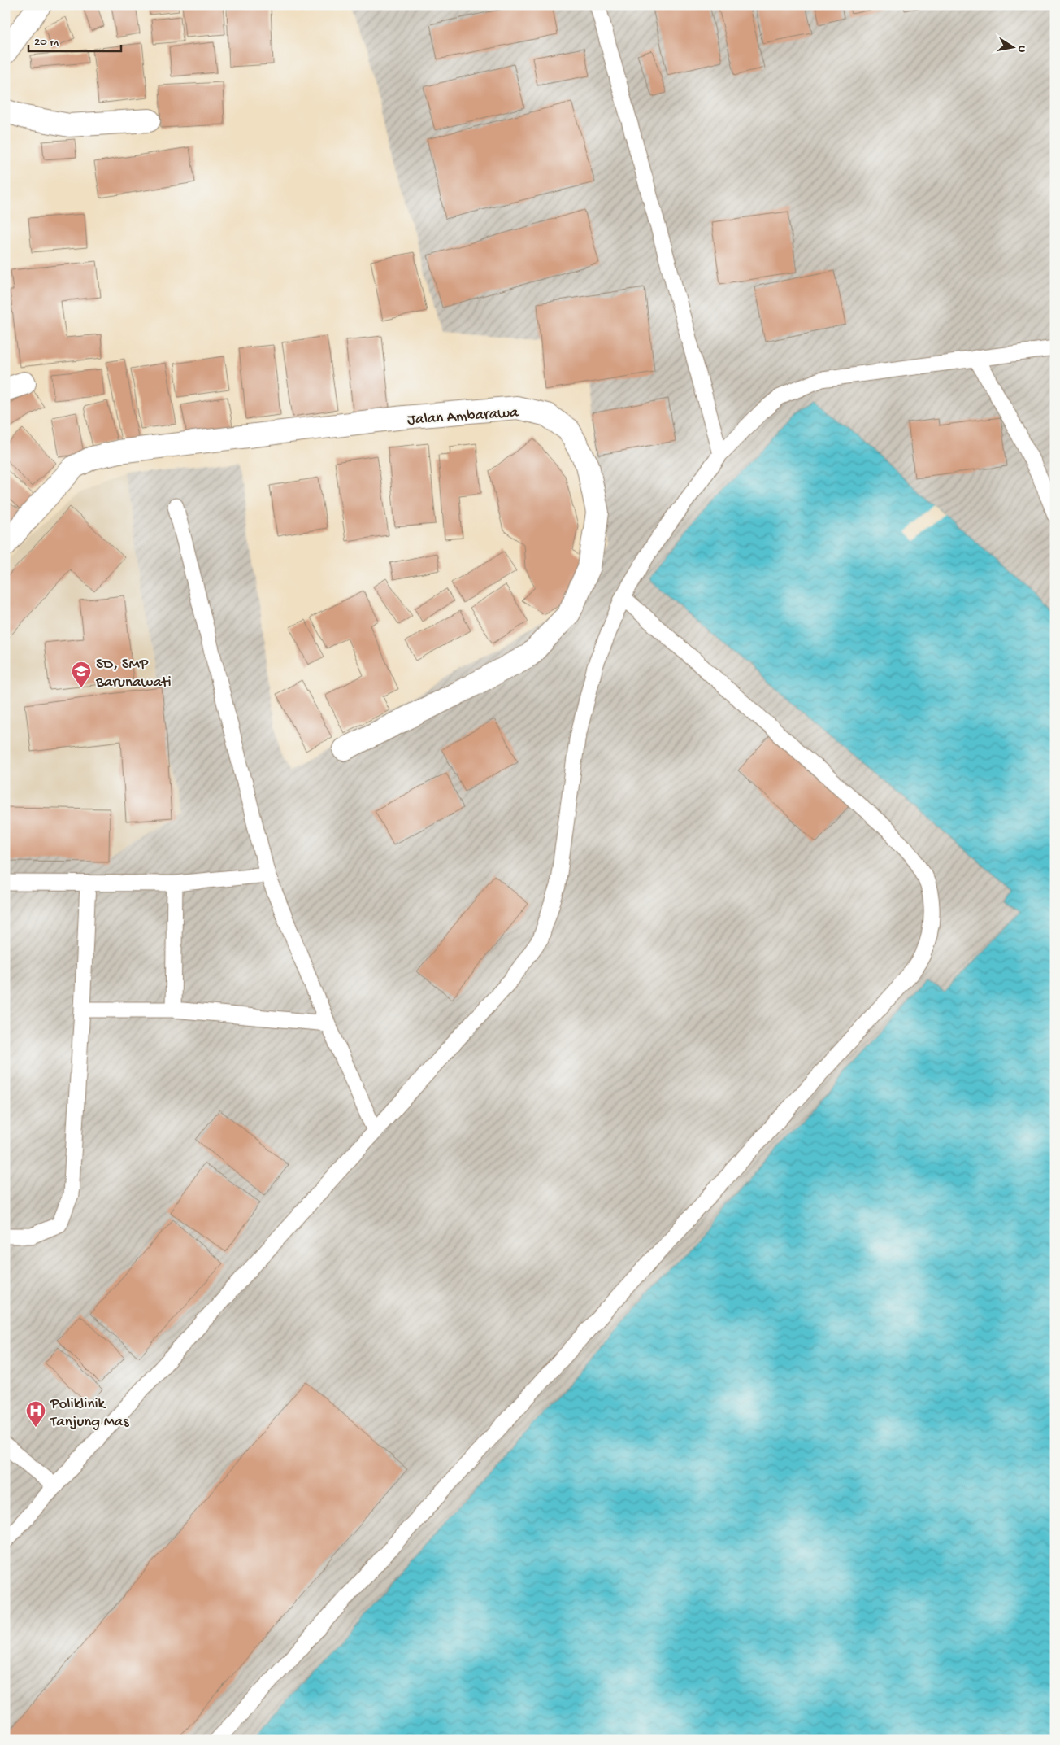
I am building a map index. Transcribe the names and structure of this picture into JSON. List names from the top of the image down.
{
  "streets": {
    "street": ["Jalan Ambarawa"]
  },
  "places": {
    "school or university": ["SD, SMP Barunawati"],
    "hospital": ["Poliklinik Tanjung Mas"]
  },
  "scale_bar": "20 m",
  "north": "right"
}
